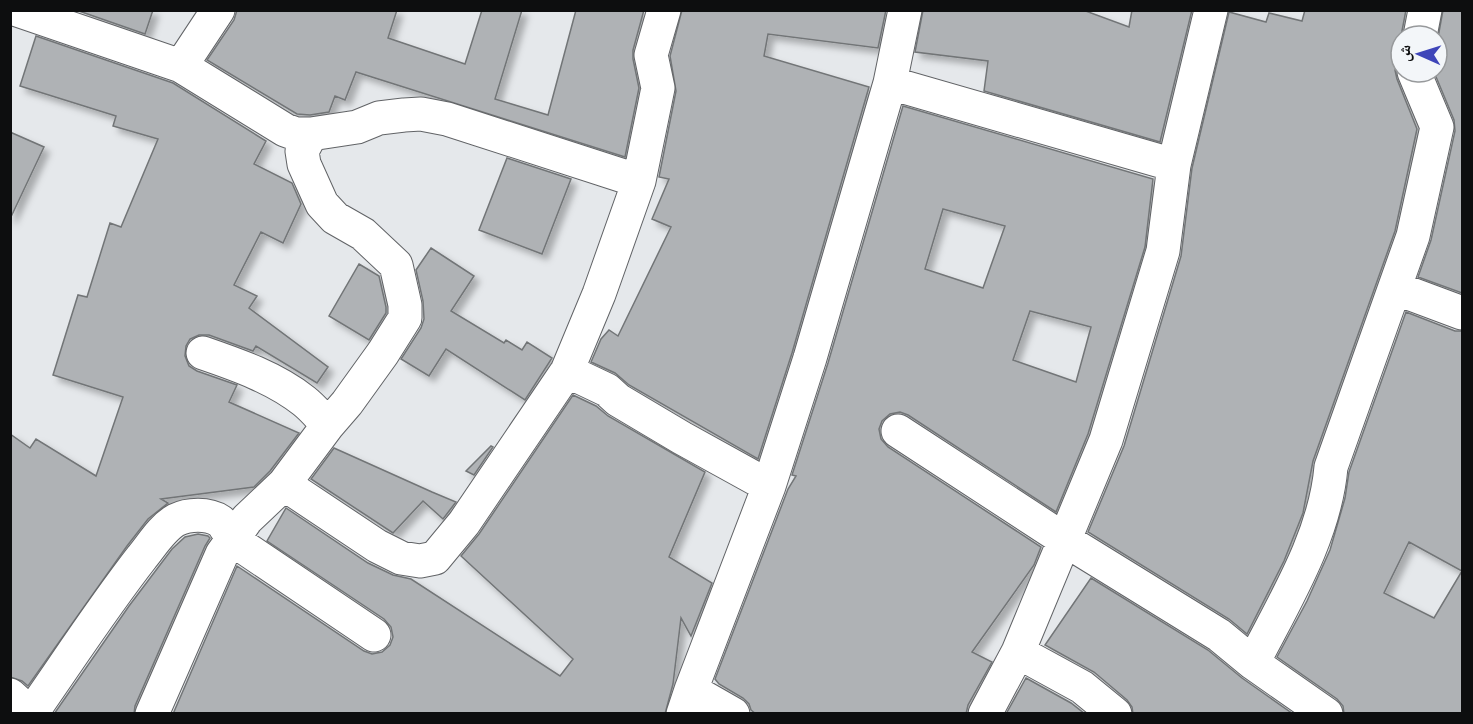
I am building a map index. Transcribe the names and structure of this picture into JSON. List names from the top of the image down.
{
  "north": "left"
}
